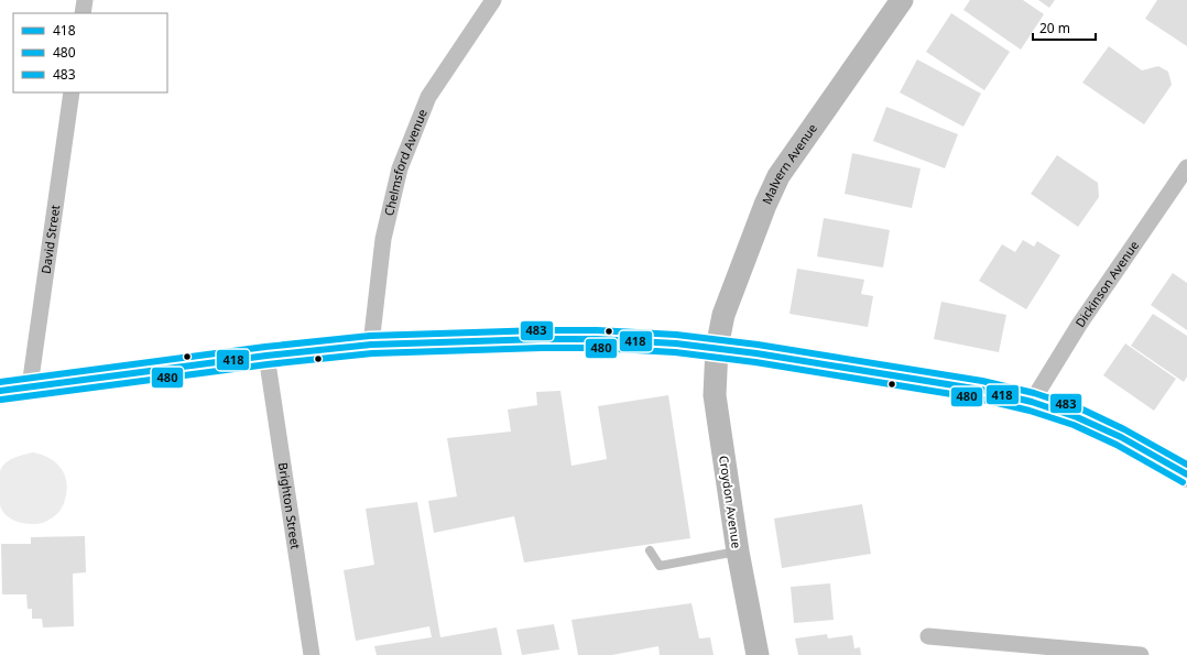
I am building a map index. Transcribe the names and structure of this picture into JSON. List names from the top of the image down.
{
  "streets": {
    "street": [
      "Chelmsford Avenue",
      "Malvern Avenue",
      "David Street",
      "Dickinson Avenue",
      "Croydon Avenue",
      "Brighton Street"
    ]
  },
  "crossings": [
    ["Malvern Avenue", "Croydon Avenue"]
  ],
  "lines": ["transit line 483", "transit line 418", "transit line 480"],
  "legend": ["418", "480", "483"],
  "scale_bar": "20 m"
}
